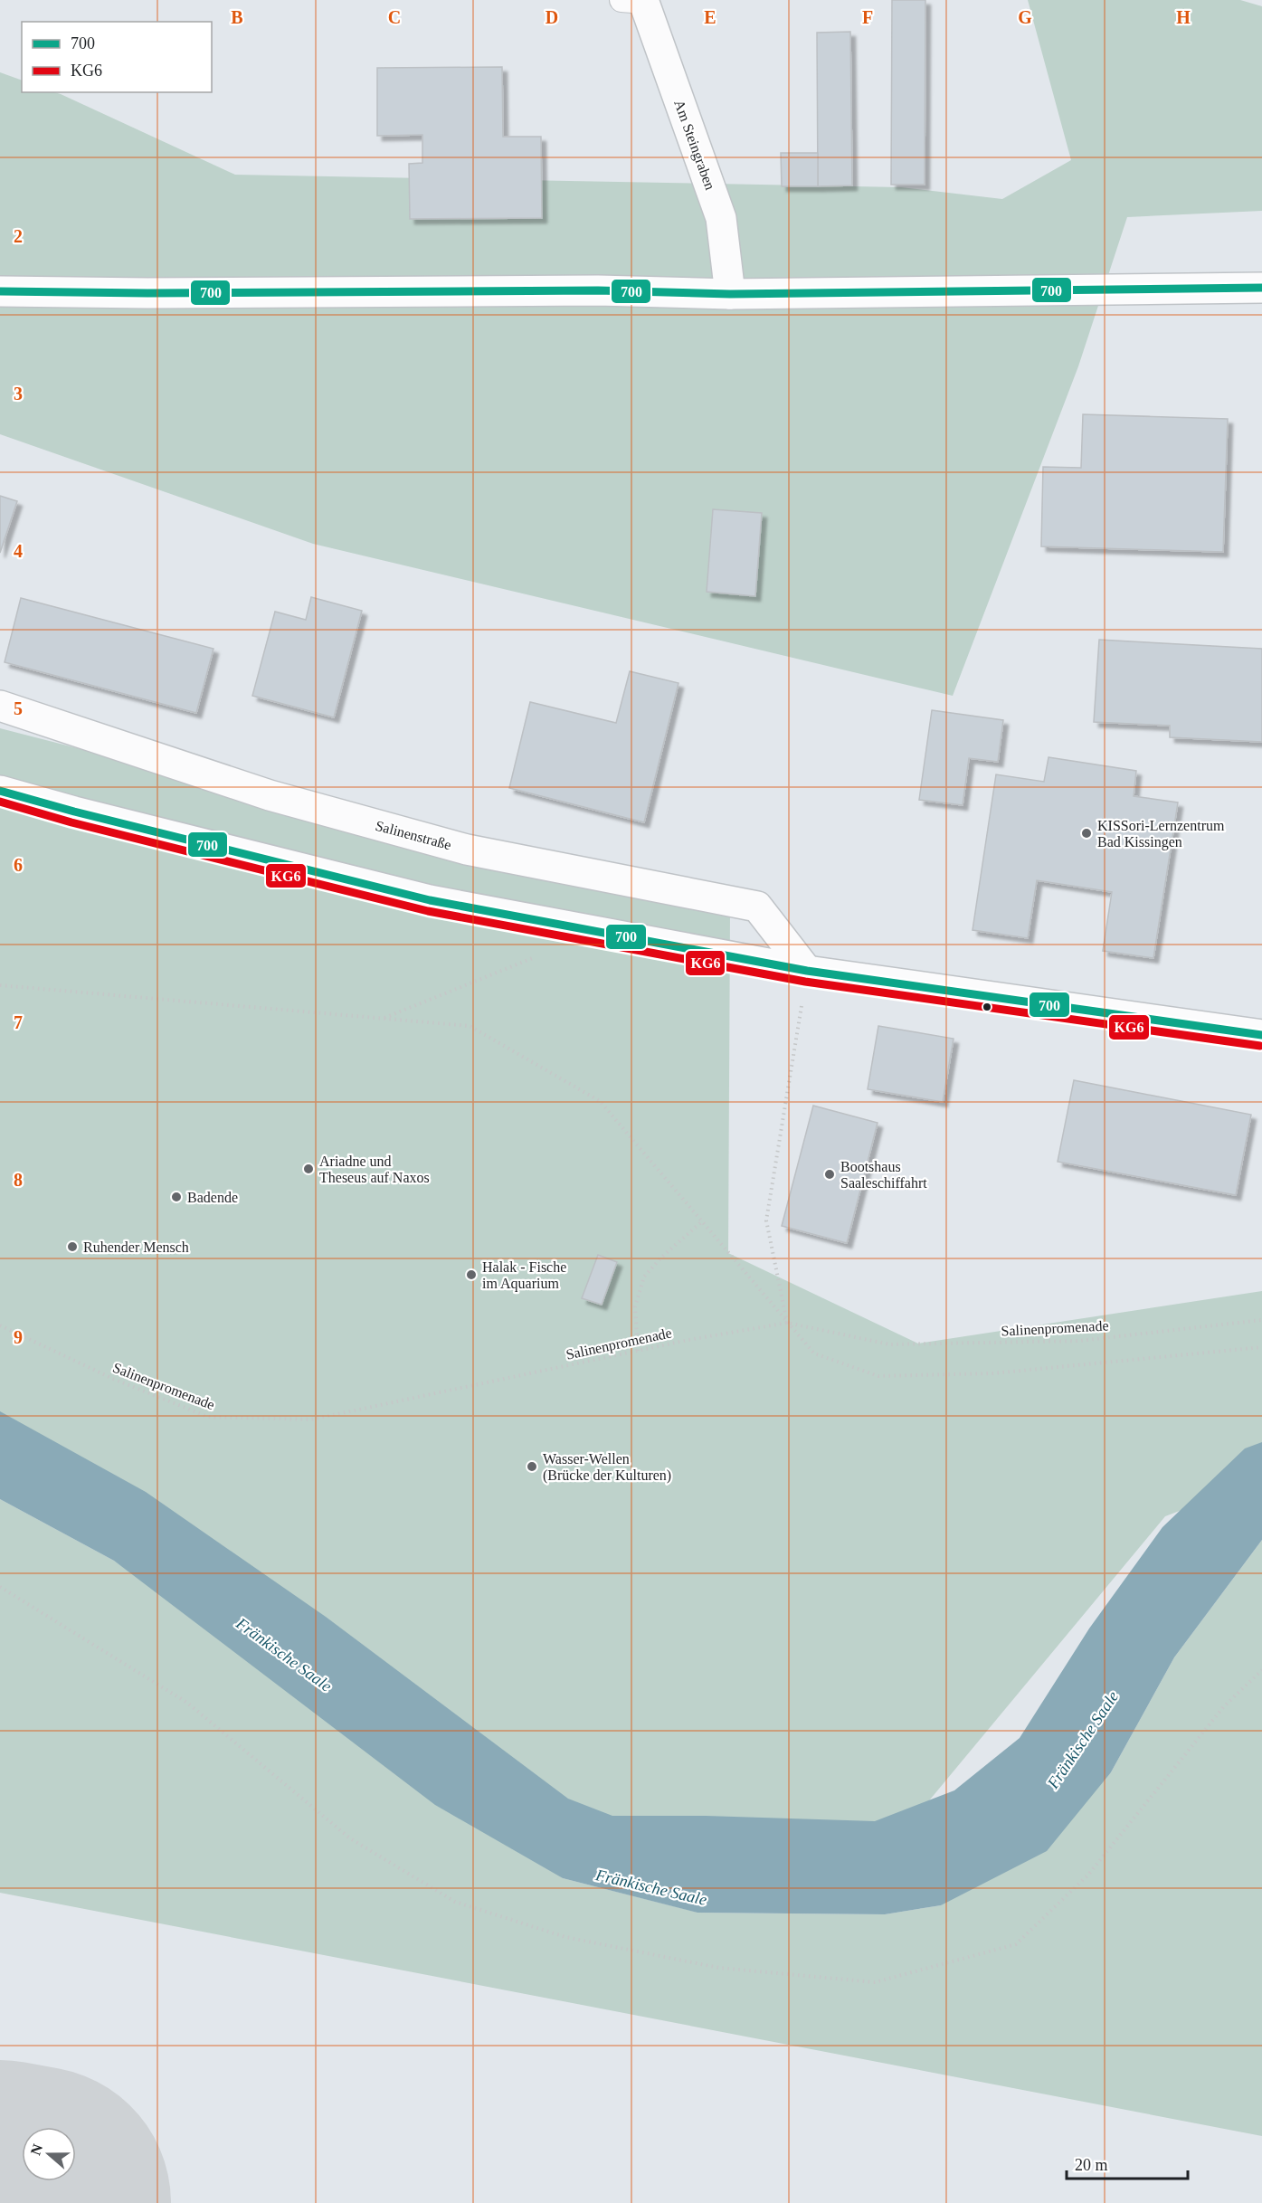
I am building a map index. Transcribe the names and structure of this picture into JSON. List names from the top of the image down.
{
  "streets": {
    "street": ["Am Steingraben", "Salinenstraße"],
    "path": ["Salinenpromenade"]
  },
  "water": ["Fränkische Saale"],
  "places": [
    "KISSori-Lernzentrum Bad Kissingen",
    "Ariadne und Theseus auf Naxos",
    "Bootshaus Saaleschiffahrt",
    "Badende",
    "Ruhender Mensch",
    "Halak - Fische im Aquarium",
    "Wasser-Wellen (Brücke der Kulturen)"
  ],
  "lines": ["transit line 700", "transit line KG6"],
  "legend": ["700", "KG6"],
  "scale_bar": "20 m",
  "north": "left",
  "grid": {
    "columns": [
      "B",
      "C",
      "D",
      "E",
      "F",
      "G",
      "H"
    ],
    "rows": [
      "2",
      "3",
      "4",
      "5",
      "6",
      "7",
      "8",
      "9"
    ]
  }
}
